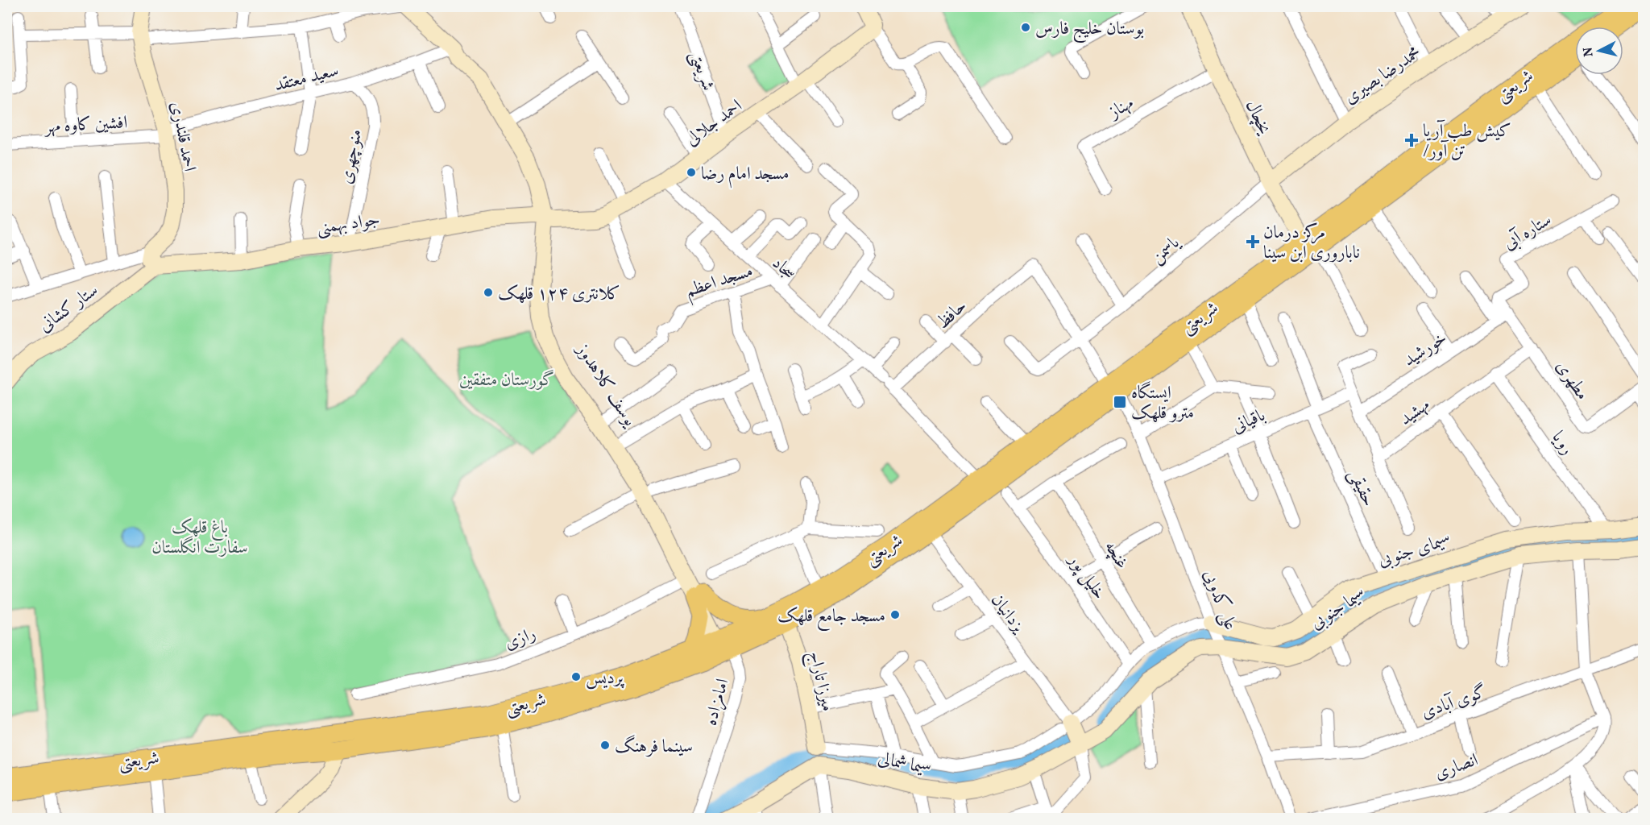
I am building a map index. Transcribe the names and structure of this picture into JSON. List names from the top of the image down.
{
  "streets": {
    "main road": ["شریعتی"],
    "street": [
      "محمدرضا بصیری",
      "سعید معتقد",
      "مهناز",
      "یخچال",
      "احمد جلالی",
      "افشین کاوه مهر",
      "احمد قلندری",
      "منوچهری",
      "جواد بهمنی",
      "ستاره آبی",
      "یاسمن",
      "سجاد",
      "مسجد اعظم",
      "ستار کشانی",
      "حافظ",
      "خورشید",
      "مطهری",
      "یوسف کلاهدوز",
      "مهشید",
      "باقیانی",
      "رویا",
      "حقیقی",
      "سیمای جنوبی",
      "غنچه",
      "خلیل‌ پور",
      "علی کدویی",
      "سیما جنوبی",
      "یزدانیان",
      "رازی",
      "میرزا تاراج",
      "گوی آبادی",
      "امامزاده",
      "سیما شمالی",
      "انصاری"
    ]
  },
  "crossings": [
    ["شریعتی", "یخچال"],
    ["شریعتی", "احمد جلالی"],
    ["شریعتی", "سجاد"],
    ["شریعتی", "یوسف کلاهدوز"],
    ["شریعتی", "علی کدویی"],
    ["شریعتی", "یزدانیان"],
    ["شریعتی", "میرزا تاراج"],
    ["شریعتی", "امامزاده"],
    ["محمدرضا بصیری", "یخچال"],
    ["محمدرضا بصیری", "یاسمن"],
    ["سعید معتقد", "افشین کاوه مهر"],
    ["سعید معتقد", "احمد قلندری"],
    ["سعید معتقد", "منوچهری"],
    ["سعید معتقد", "یوسف کلاهدوز"],
    ["مهناز", "یخچال"],
    ["یخچال", "یاسمن"],
    ["احمد جلالی", "جواد بهمنی"],
    ["احمد جلالی", "سجاد"],
    ["احمد جلالی", "یوسف کلاهدوز"],
    ["افشین کاوه مهر", "احمد قلندری"],
    ["احمد قلندری", "جواد بهمنی"],
    ["احمد قلندری", "ستار کشانی"],
    ["منوچهری", "جواد بهمنی"],
    ["جواد بهمنی", "ستار کشانی"],
    ["جواد بهمنی", "یوسف کلاهدوز"],
    ["ستاره آبی", "مطهری"],
    ["یاسمن", "علی کدویی"],
    ["سجاد", "مسجد اعظم"],
    ["سجاد", "حافظ"],
    ["حافظ", "علی کدویی"],
    ["خورشید", "مطهری"],
    ["مطهری", "مهشید"],
    ["یوسف کلاهدوز", "رازی"],
    ["یوسف کلاهدوز", "امامزاده"],
    ["مهشید", "رویا"],
    ["باقیانی", "حقیقی"],
    ["باقیانی", "علی کدویی"],
    ["رویا", "سیمای جنوبی"],
    ["حقیقی", "سیمای جنوبی"],
    ["سیمای جنوبی", "علی کدویی"],
    ["سیمای جنوبی", "سیما شمالی"],
    ["غنچه", "سیما شمالی"],
    ["خلیل‌ پور", "سیما شمالی"],
    ["علی کدویی", "سیما جنوبی"],
    ["علی کدویی", "گوی آبادی"],
    ["علی کدویی", "سیما شمالی"],
    ["سیما جنوبی", "سیما شمالی"],
    ["یزدانیان", "سیما شمالی"],
    ["میرزا تاراج", "سیما شمالی"]
  ],
  "parks": ["گورستان متفقین", "باغ قلهک سفارت انگلستان"],
  "places": {
    "other": [
      "بوستان خلیج فارس",
      "مسجد امام رضا",
      "کلانتری ۱۲۴ قلهک",
      "مسجد جامع قلهک",
      "پردیس",
      "سینما فرهنگ"
    ],
    "health": ["کیش طب آریا /تن آور", "مرکز درمان ناباروری ابن سینا"],
    "transit": ["ایستگاه مترو قلهک"]
  },
  "north": "left"
}
